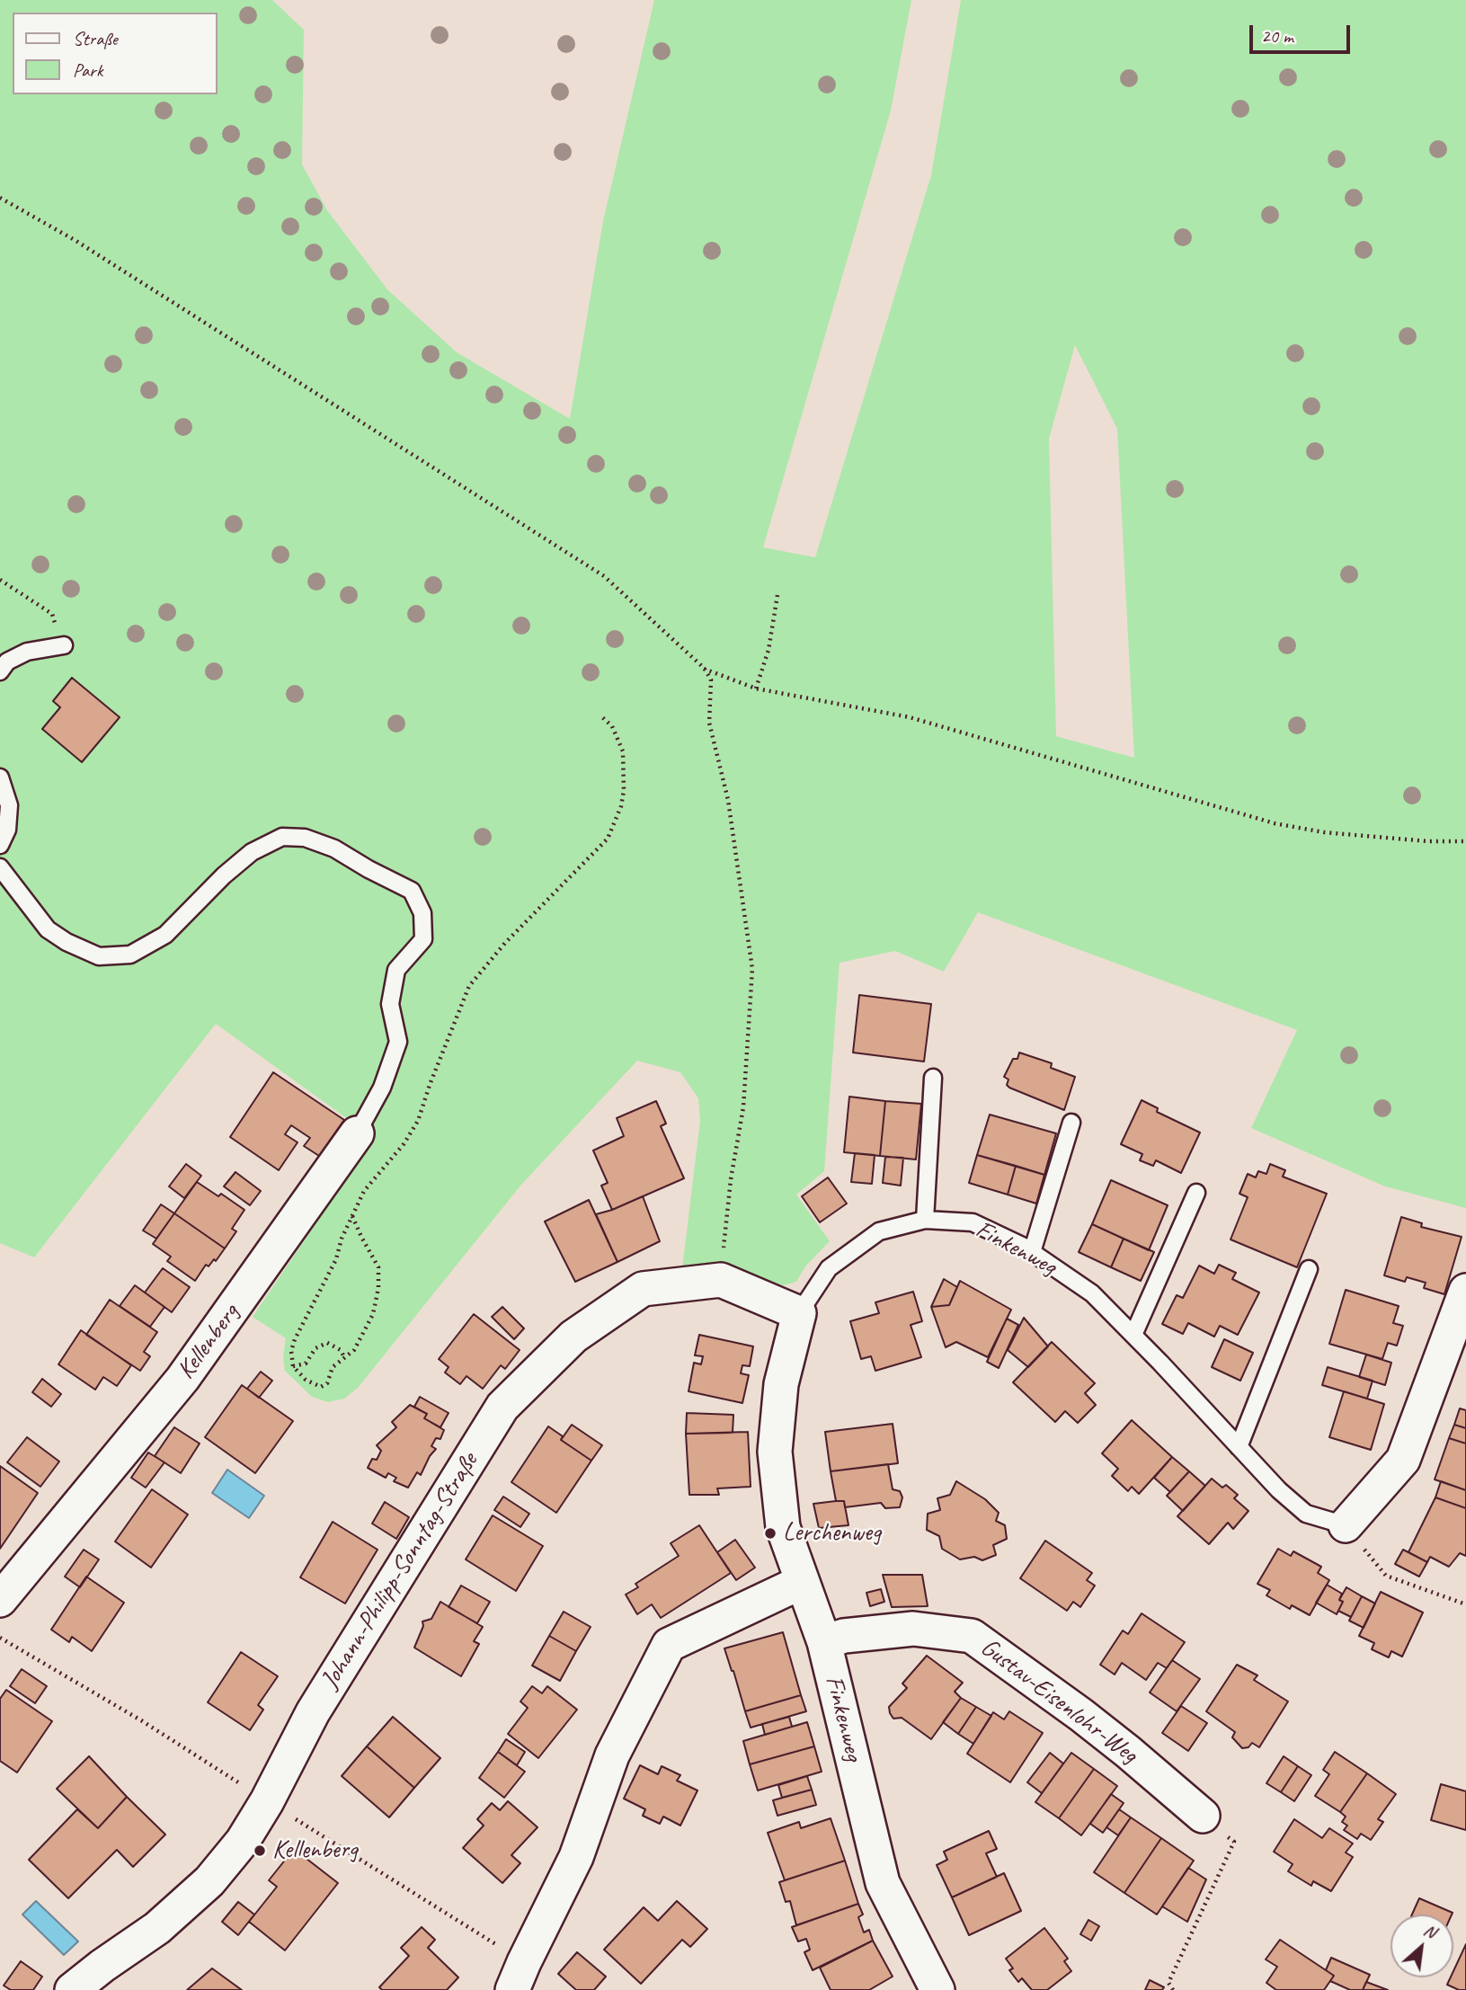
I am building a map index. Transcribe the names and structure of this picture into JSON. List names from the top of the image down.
{
  "streets": {
    "street": [
      "Finkenweg",
      "Kellenberg",
      "Johann-Philipp-Sonntag-Straße",
      "Gustav-Eisenlohr-Weg"
    ]
  },
  "crossings": [
    ["Finkenweg", "Johann-Philipp-Sonntag-Straße"],
    ["Finkenweg", "Gustav-Eisenlohr-Weg"]
  ],
  "places": ["Lerchenweg", "Kellenberg"],
  "legend": ["Straße", "Park"],
  "scale_bar": "20 m",
  "north": "top right"
}
